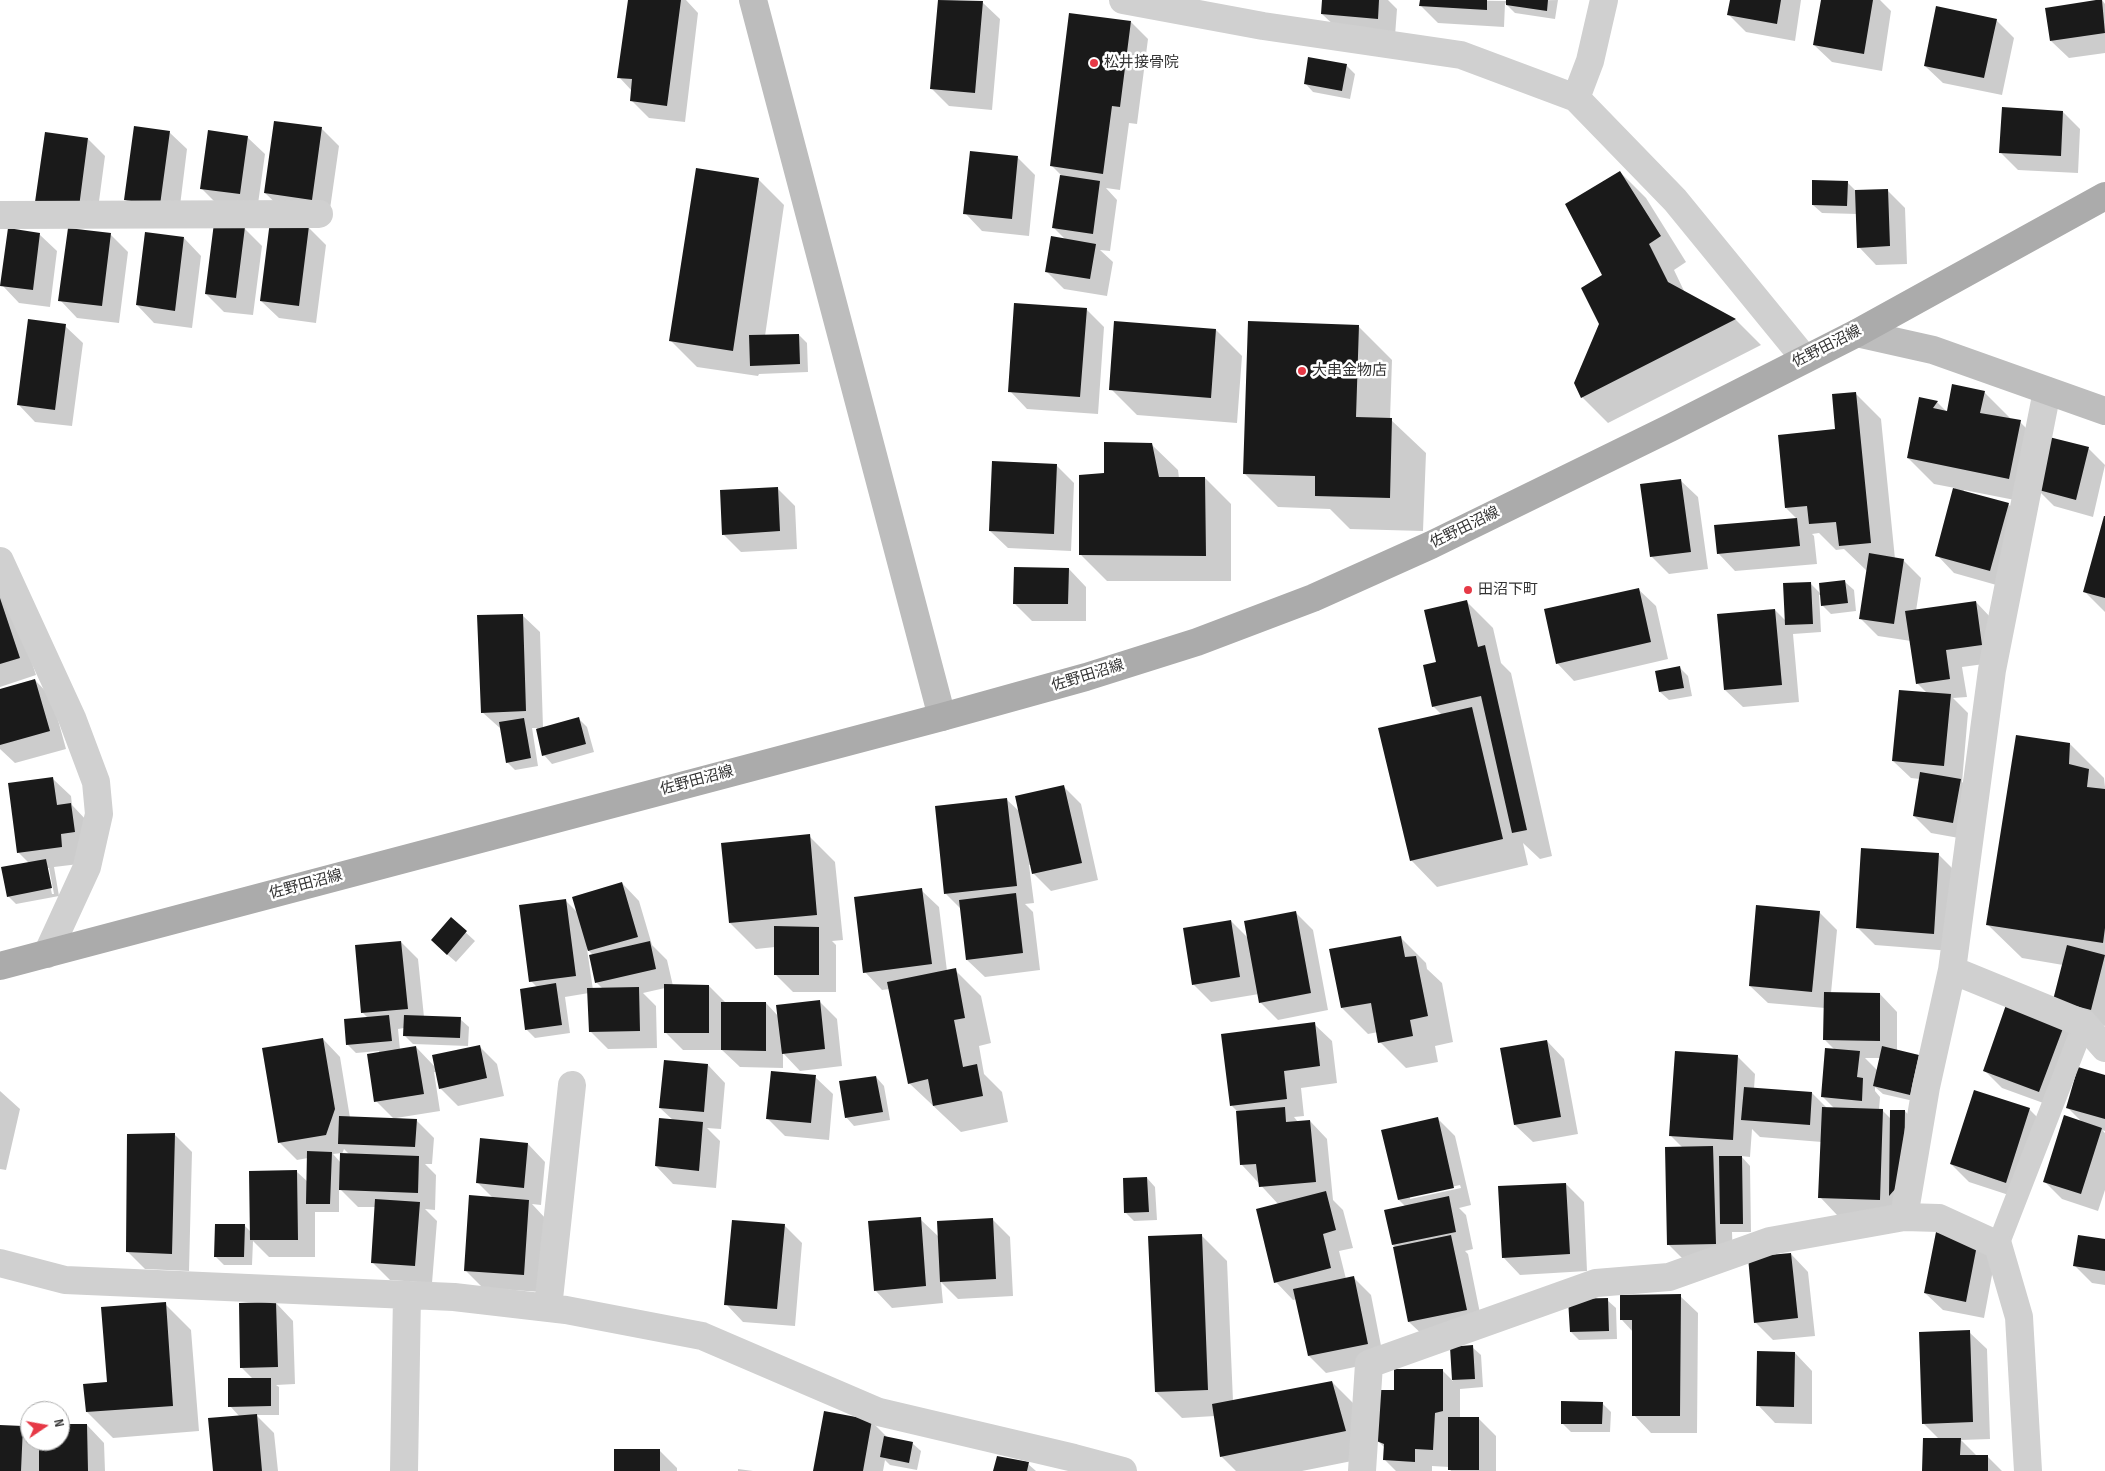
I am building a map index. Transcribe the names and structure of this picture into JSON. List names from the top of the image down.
{
  "streets": {
    "main road": ["佐野田沼線"]
  },
  "places": ["松井接骨院", "大串金物店", "田沼下町"],
  "north": "right"
}
